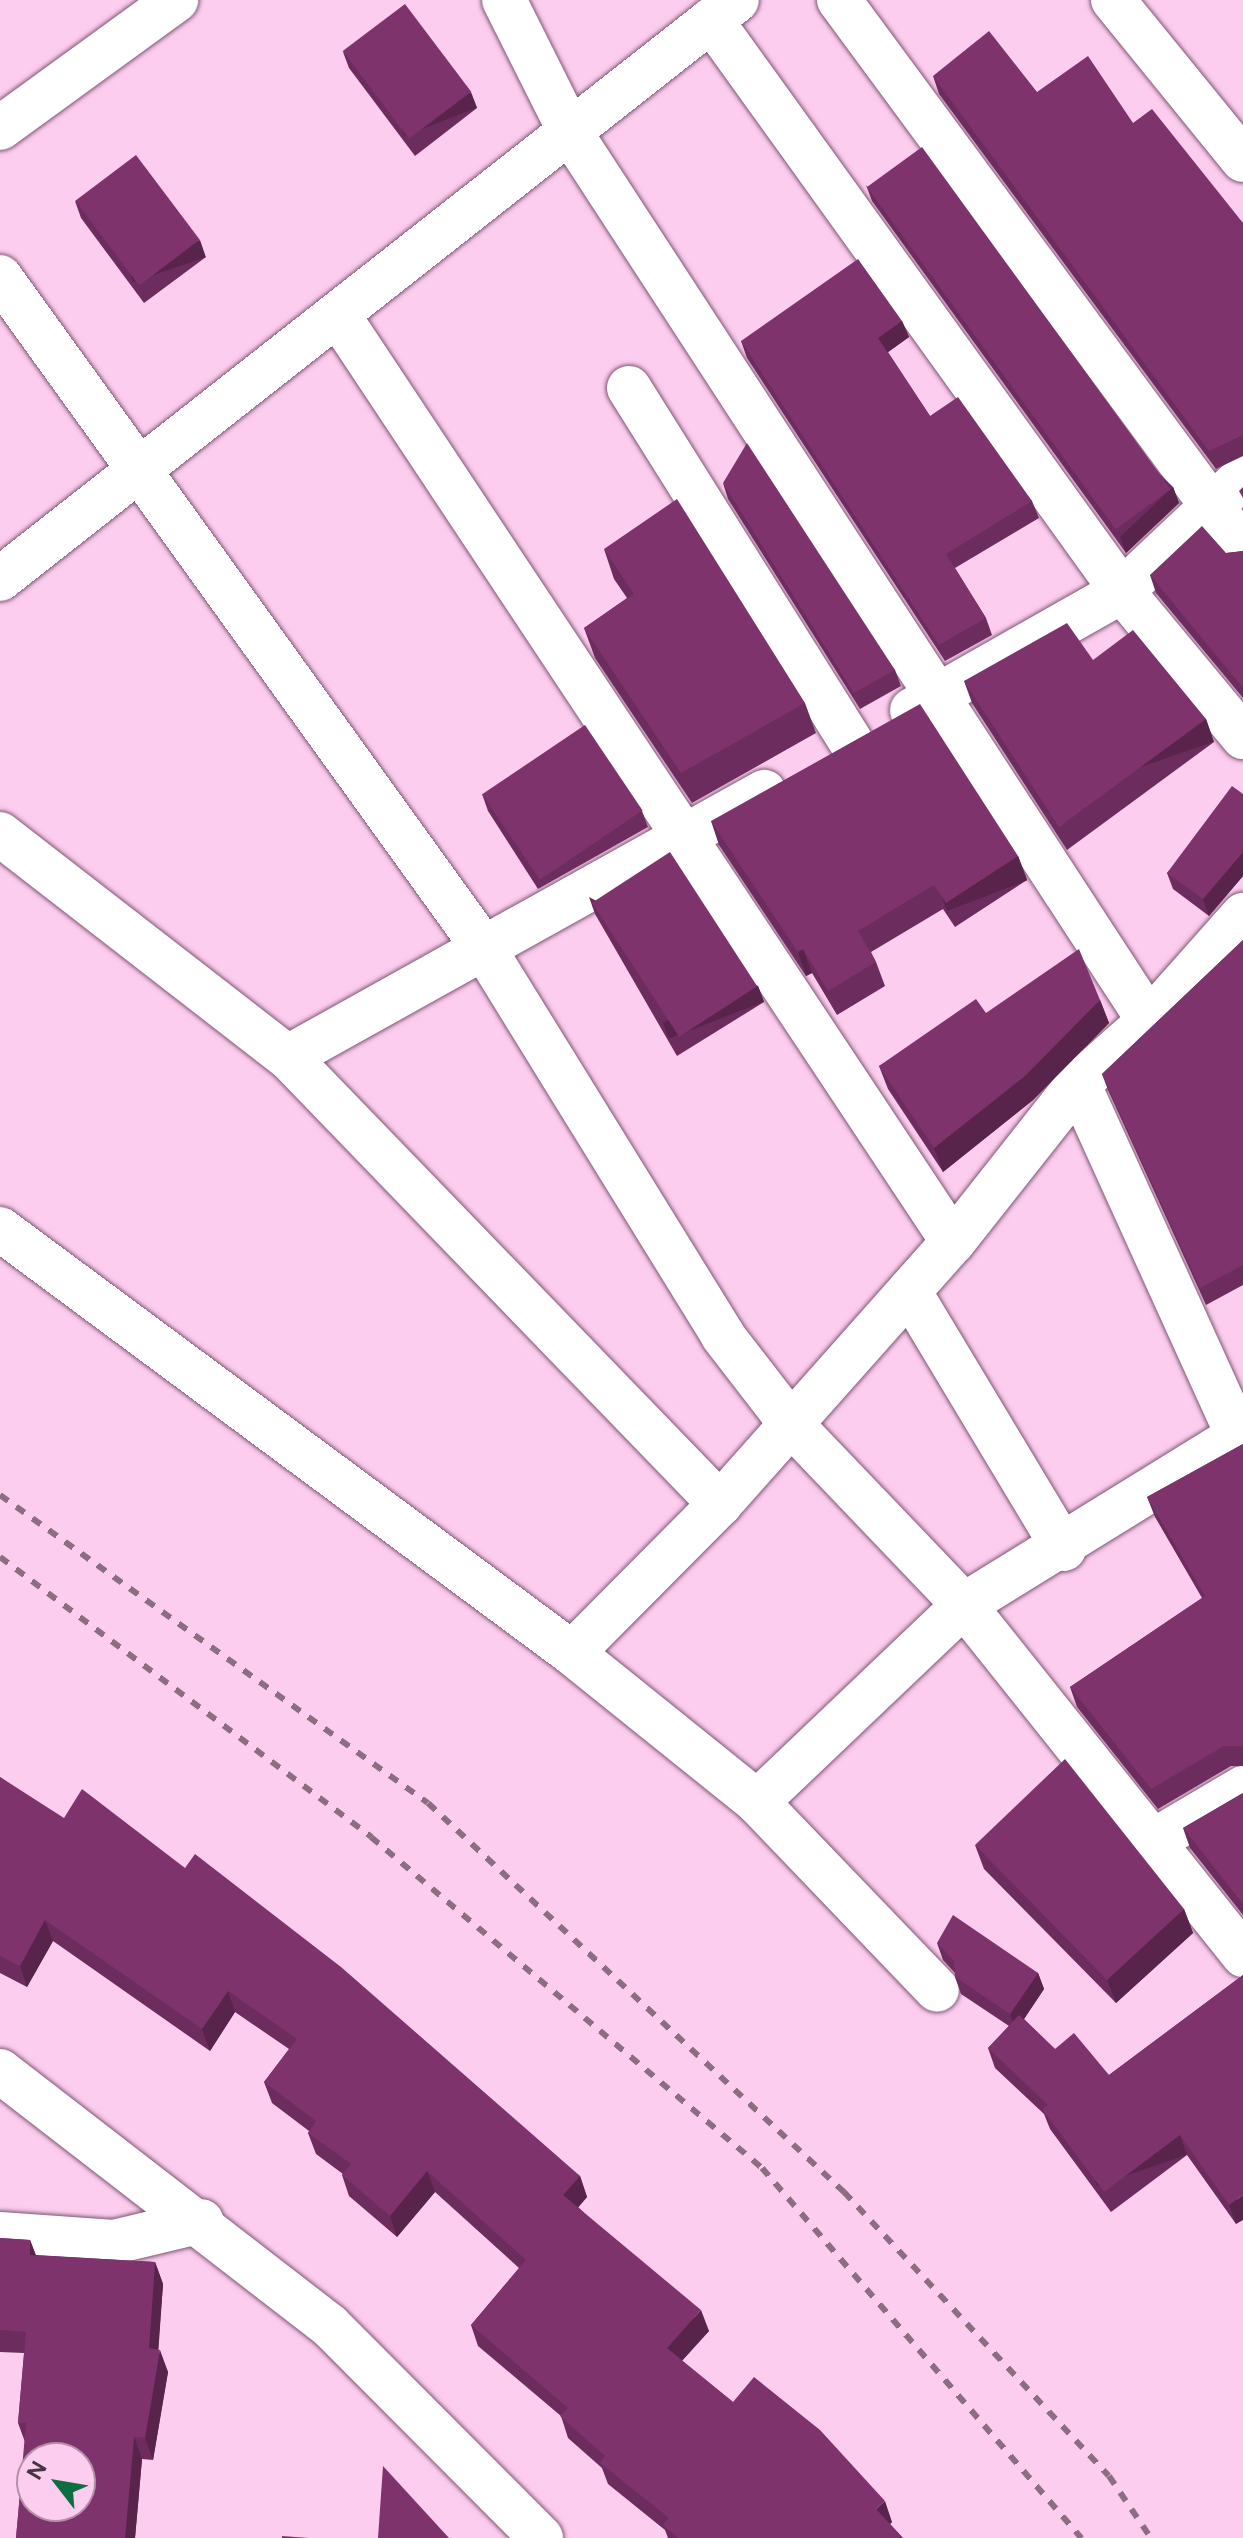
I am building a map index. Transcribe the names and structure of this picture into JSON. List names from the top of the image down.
{
  "north": "top left"
}
